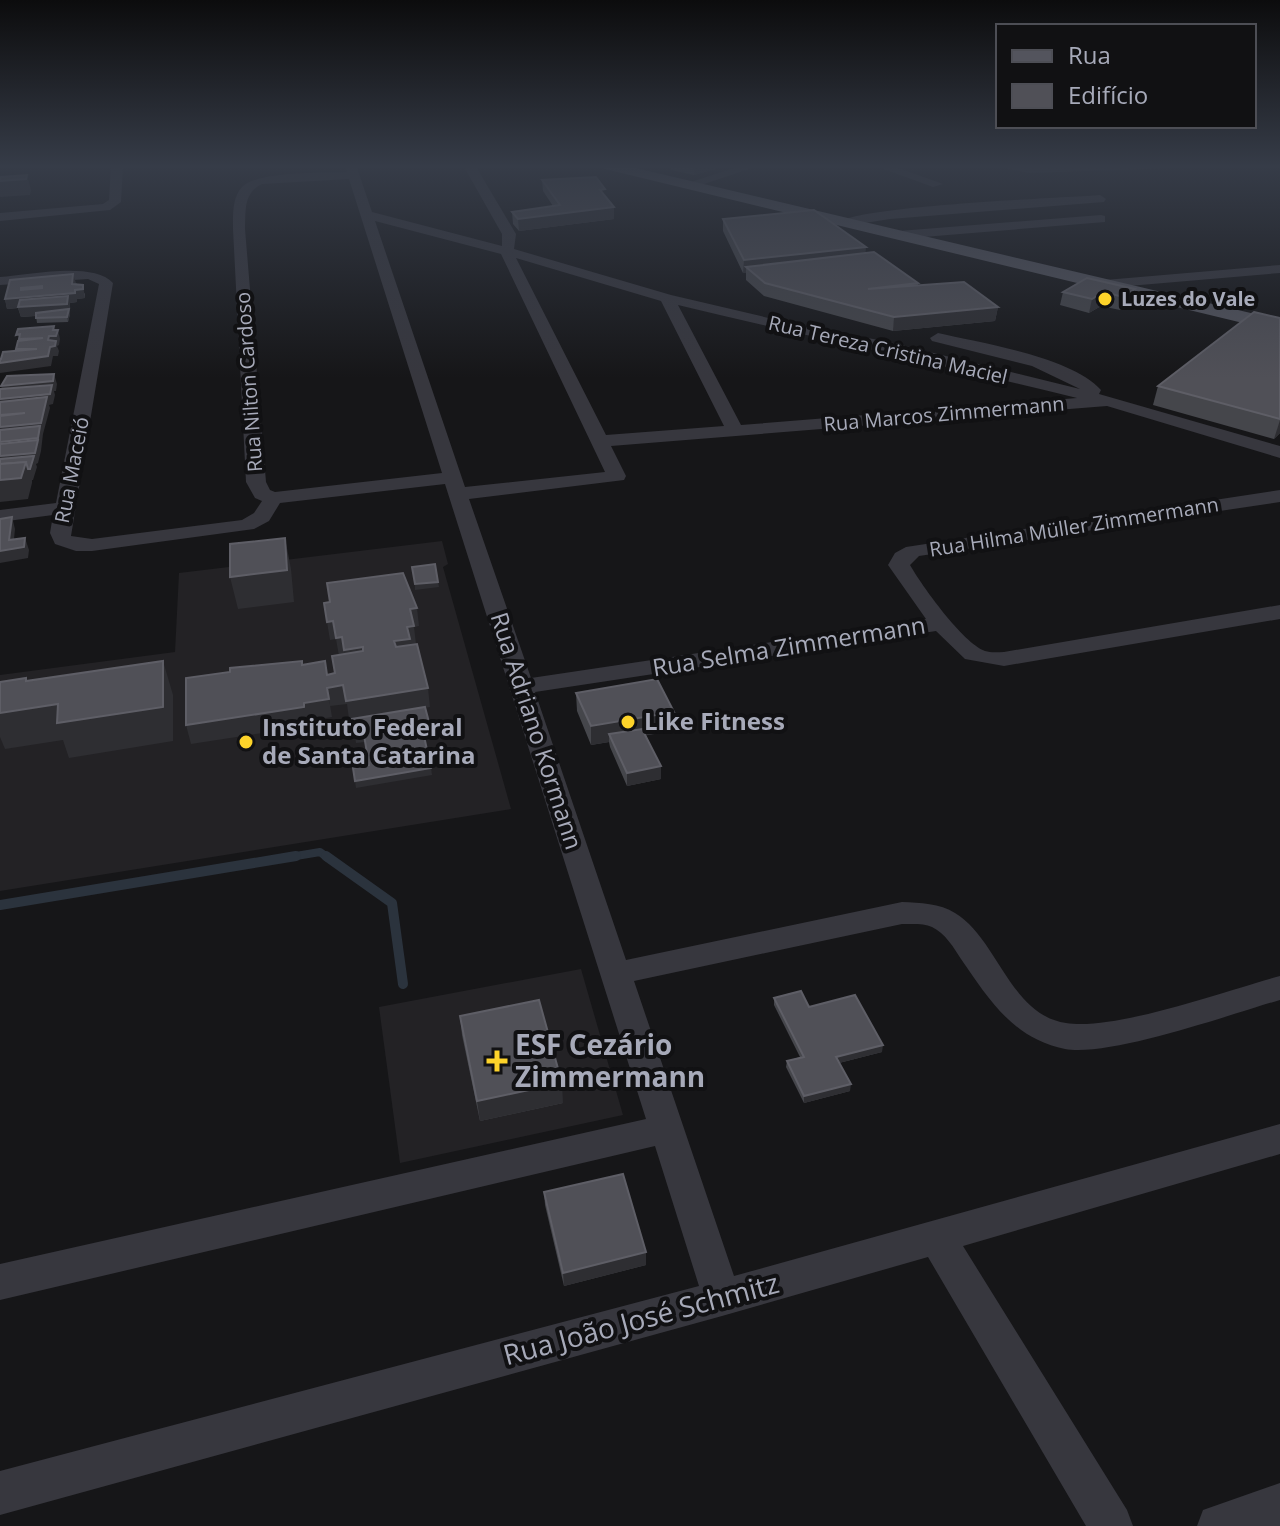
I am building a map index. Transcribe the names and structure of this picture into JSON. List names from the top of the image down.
{
  "streets": {
    "street": [
      "Rua Tereza Cristina Maciel",
      "Rua Nilton Cardoso",
      "Rua Marcos Zimmermann",
      "Rua Maceió",
      "Rua Hilma Müller Zimmermann",
      "Rua Selma Zimmermann",
      "Rua Adriano Kormann",
      "Rua João José Schmitz"
    ]
  },
  "crossings": [
    ["Rua Tereza Cristina Maciel", "Rua Marcos Zimmermann"],
    ["Rua Nilton Cardoso", "Rua Marcos Zimmermann"],
    ["Rua Nilton Cardoso", "Rua Maceió"],
    ["Rua Nilton Cardoso", "Rua Adriano Kormann"],
    ["Rua Hilma Müller Zimmermann", "Rua Selma Zimmermann"],
    ["Rua Selma Zimmermann", "Rua Adriano Kormann"],
    ["Rua Adriano Kormann", "Rua João José Schmitz"]
  ],
  "places": {
    "other": ["Luzes do Vale", "Like Fitness", "Instituto Federal de Santa Catarina"],
    "health": ["ESF Cezário Zimmermann"]
  },
  "legend": ["Rua", "Edifício"]
}
